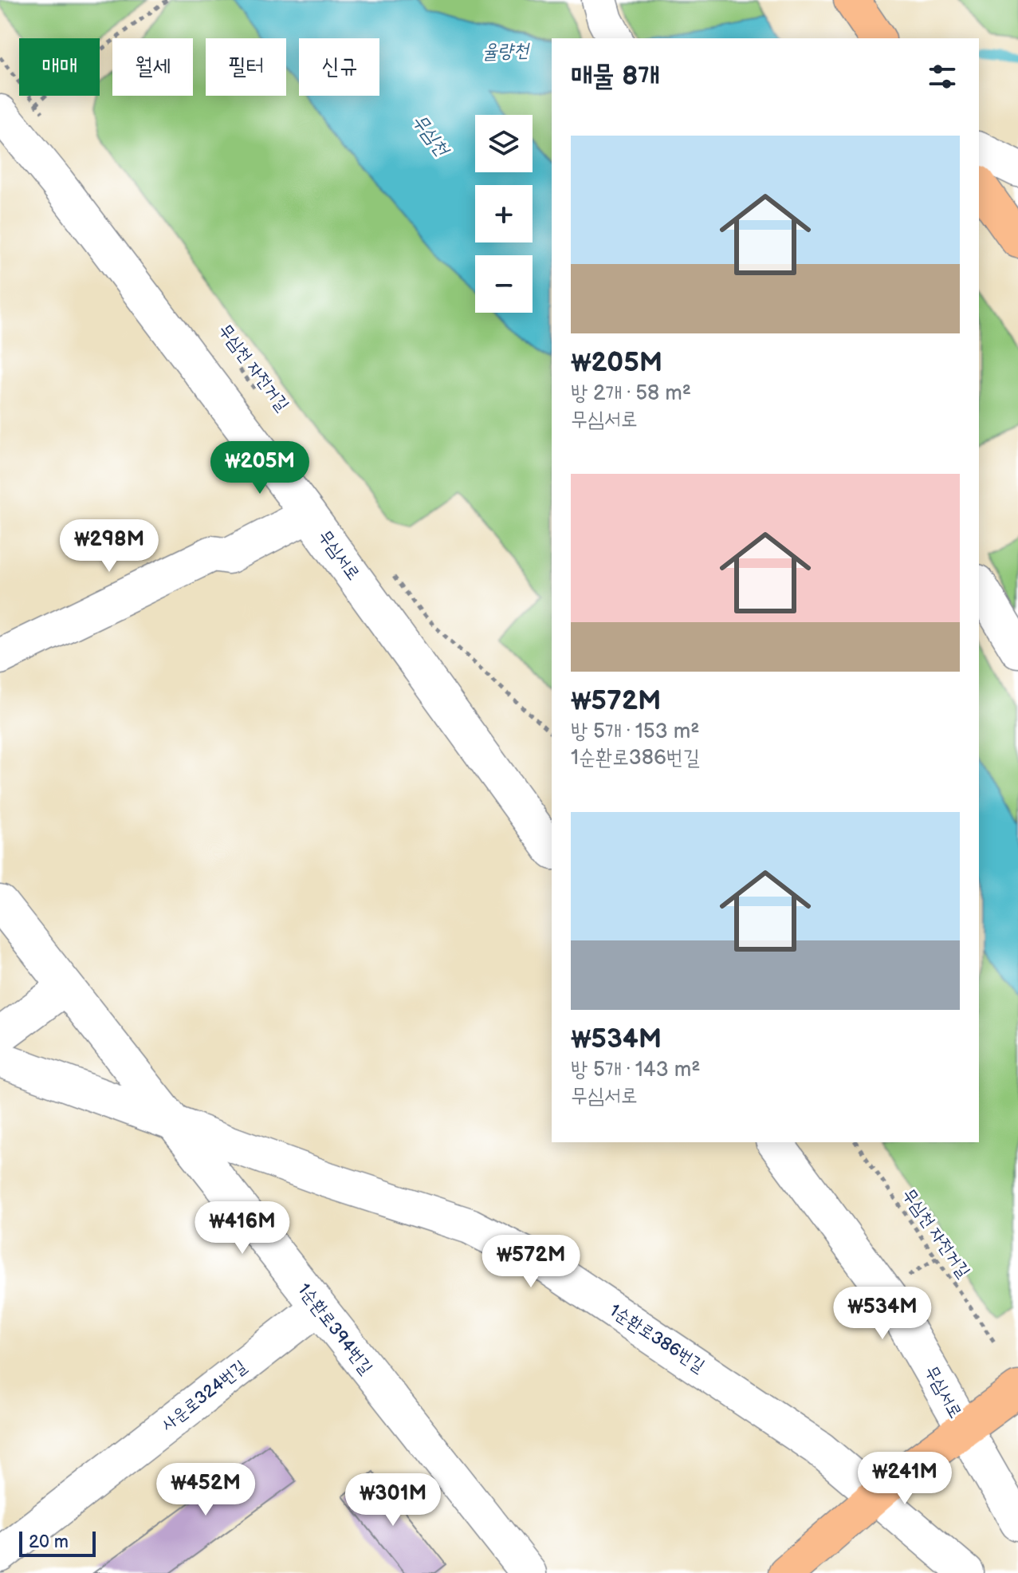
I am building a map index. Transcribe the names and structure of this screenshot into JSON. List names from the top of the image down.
{
  "streets": {
    "street": [
      "무심서로",
      "1순환로394번길",
      "1순환로386번길",
      "사운로324번길"
    ],
    "path": ["무심천 자전거길"]
  },
  "crossings": [
    ["1순환로394번길", "1순환로386번길"],
    ["1순환로394번길", "사운로324번길"]
  ],
  "water": ["율량천", "무심천"],
  "scale_bar": "20 m",
  "page": {
    "chip": [
      "매매",
      "월세",
      "필터",
      "신규"
    ],
    "heading": "매물 8개",
    "map_buttons": ["+", "−"],
    "list": [
      {
        "name": "₩205M",
        "note": "방 2개 · 58 m² · 무심서로"
      },
      {
        "name": "₩572M",
        "note": "방 5개 · 153 m² · 1순환로386번길"
      },
      {
        "name": "₩534M",
        "note": "방 5개 · 143 m² · 무심서로"
      }
    ],
    "price": [
      "₩205M",
      "₩298M",
      "₩416M",
      "₩572M",
      "₩534M",
      "₩241M",
      "₩452M",
      "₩301M"
    ],
    "scale": "20 m"
  }
}
